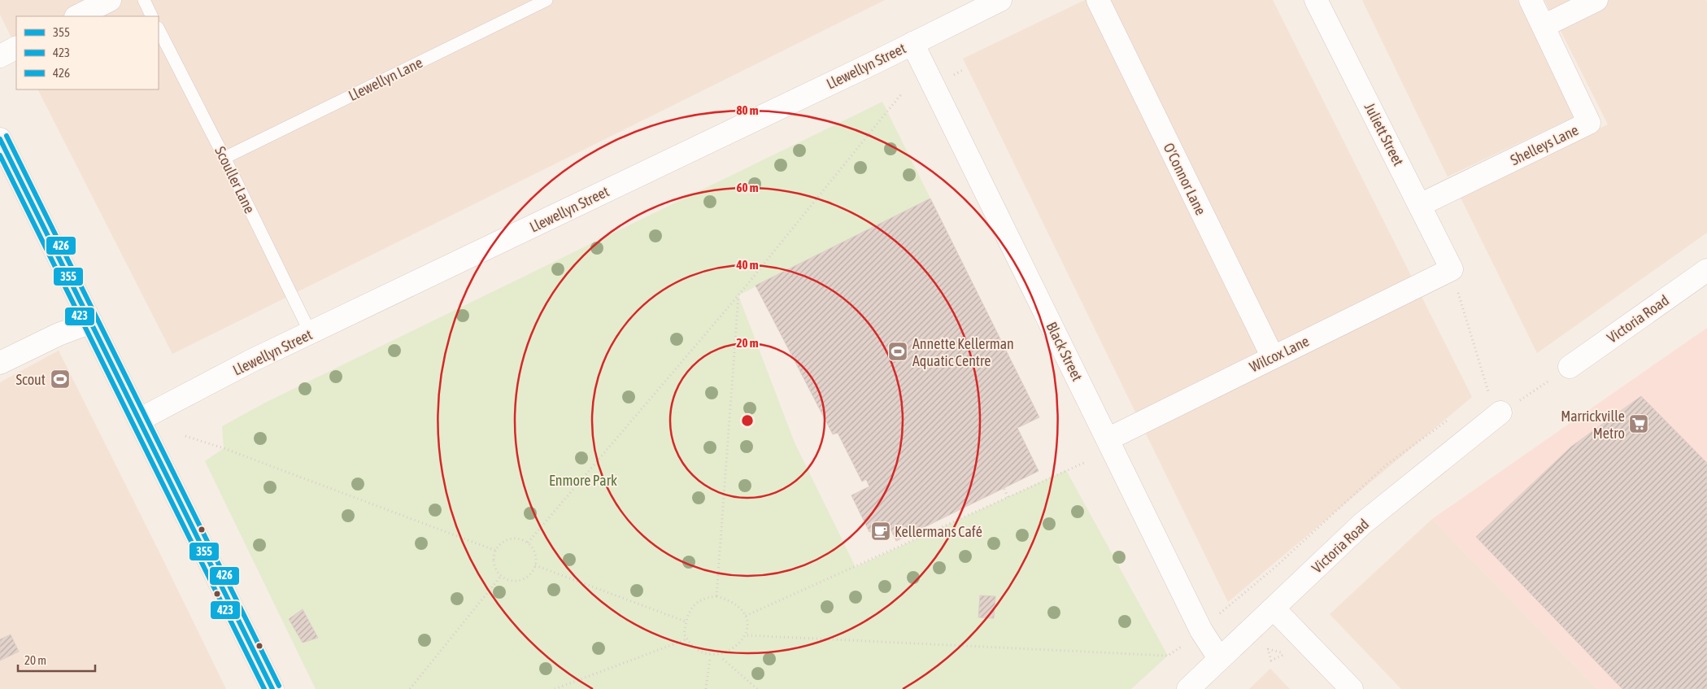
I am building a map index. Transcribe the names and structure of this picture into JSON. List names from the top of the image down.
{
  "streets": {
    "street": [
      "Llewellyn Street",
      "Juliett Street",
      "Shelleys Lane",
      "O'Connor Lane",
      "Victoria Road",
      "Black Street",
      "Wilcox Lane"
    ],
    "lane": ["Llewellyn Lane", "Scouller Lane"]
  },
  "crossings": [
    ["Llewellyn Street", "Scouller Lane"],
    ["Llewellyn Street", "Black Street"],
    ["Llewellyn Lane", "Scouller Lane"],
    ["Juliett Street", "Shelleys Lane"],
    ["Juliett Street", "Wilcox Lane"],
    ["O'Connor Lane", "Wilcox Lane"],
    ["Victoria Road", "Black Street"],
    ["Black Street", "Wilcox Lane"]
  ],
  "parks": ["Enmore Park"],
  "places": {
    "sports": ["Annette Kellerman Aquatic Centre", "Scout"],
    "supermarket": ["Marrickville Metro"],
    "cafe": ["Kellermans Café"]
  },
  "lines": ["transit line 426", "transit line 355", "transit line 423"],
  "legend": ["355", "423", "426"],
  "scale_bar": "20 m",
  "rings": [
    "80 m",
    "60 m",
    "40 m",
    "20 m"
  ]
}
